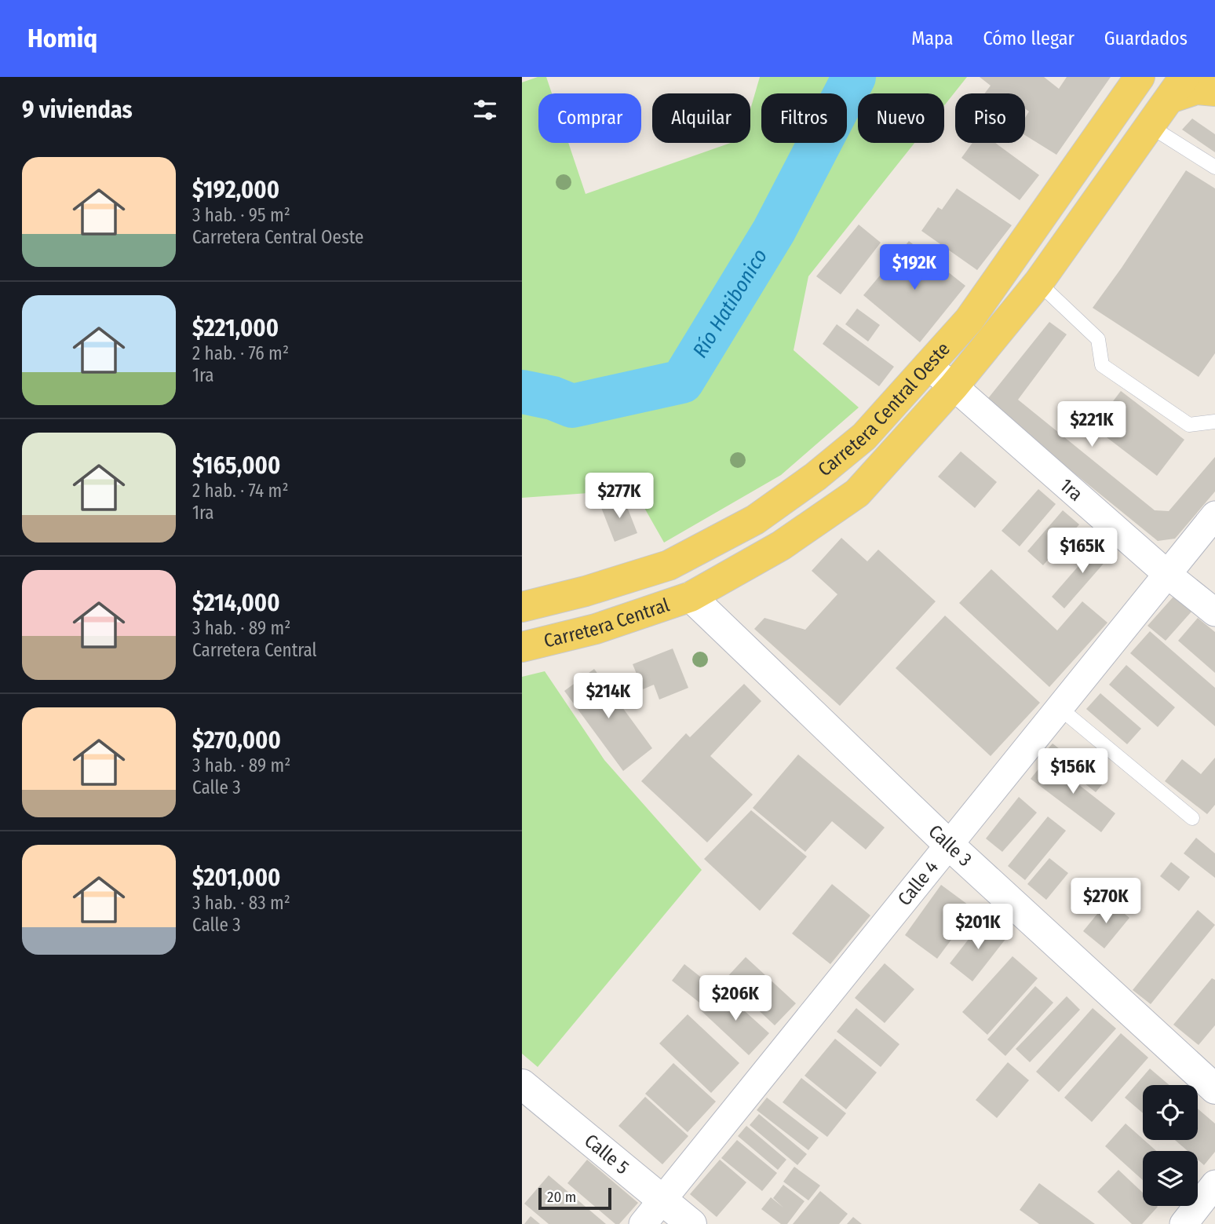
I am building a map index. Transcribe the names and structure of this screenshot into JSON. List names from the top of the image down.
{
  "streets": {
    "main road": [
      "Carretera Central Oeste",
      "Carretera Central",
      "Calle 3",
      "Calle 5"
    ],
    "street": ["1ra", "Calle 4"]
  },
  "crossings": [
    ["Carretera Central Oeste", "1ra"],
    ["Carretera Central Oeste", "Carretera Central"],
    ["Carretera Central Oeste", "Calle 3"],
    ["1ra", "Calle 4"],
    ["Carretera Central", "Calle 3"],
    ["Calle 3", "Calle 4"],
    ["Calle 4", "Calle 5"]
  ],
  "water": ["Río Hatibonico"],
  "scale_bar": "20 m",
  "page": {
    "header": "Homiq",
    "nav": ["Mapa", "Cómo llegar", "Guardados"],
    "heading": "9 viviendas",
    "chip": [
      "Comprar",
      "Alquilar",
      "Filtros",
      "Nuevo",
      "Piso"
    ],
    "list": [
      {
        "name": "$192,000",
        "note": "3 hab. · 95 m² · Carretera Central Oeste"
      },
      {
        "name": "$221,000",
        "note": "2 hab. · 76 m² · 1ra"
      },
      {
        "name": "$165,000",
        "note": "2 hab. · 74 m² · 1ra"
      },
      {
        "name": "$214,000",
        "note": "3 hab. · 89 m² · Carretera Central"
      },
      {
        "name": "$270,000",
        "note": "3 hab. · 89 m² · Calle 3"
      },
      {
        "name": "$201,000",
        "note": "3 hab. · 83 m² · Calle 3"
      }
    ],
    "price": [
      "$192K",
      "$221K",
      "$277K",
      "$165K",
      "$214K",
      "$156K",
      "$270K",
      "$201K",
      "$206K"
    ],
    "scale": "20 m"
  }
}
